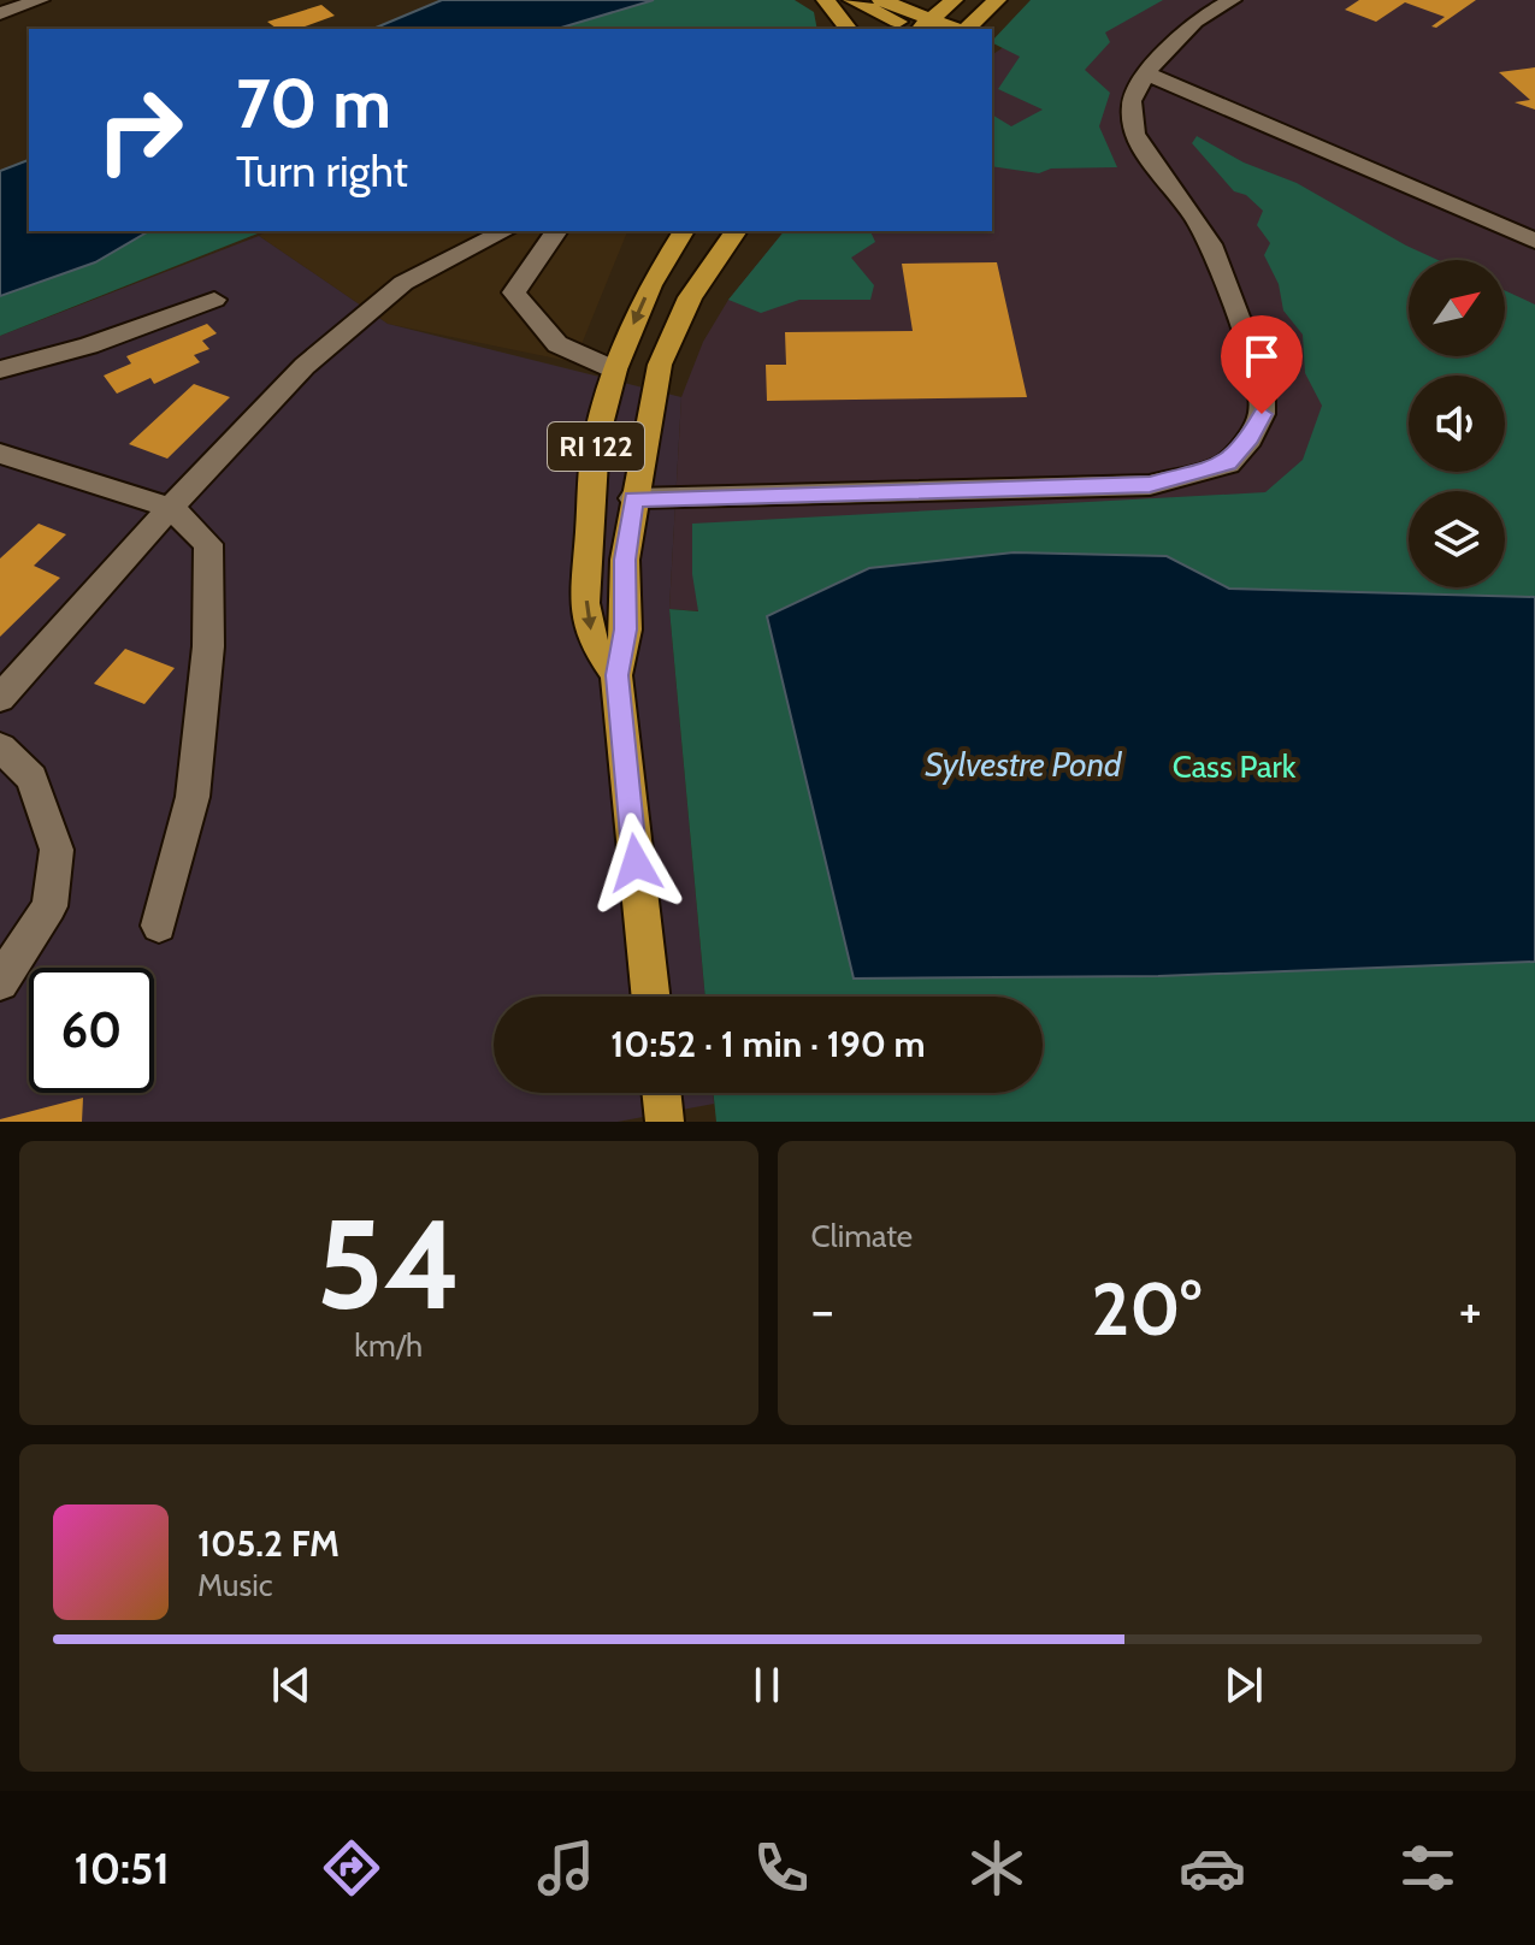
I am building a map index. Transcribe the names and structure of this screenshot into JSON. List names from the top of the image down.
{
  "streets": {
    "main road": ["RI 122"]
  },
  "water": ["Sylvestre Pond"],
  "parks": ["Cass Park"],
  "north": "top right",
  "page": {
    "turn": ["70 m", "Turn right"],
    "limit": "60",
    "trip": "10:52 · 1 min · 190 m",
    "tile": [
      ["54", "km/h"],
      "Climate"
    ],
    "heat": ["−", "20°", "+"],
    "song": ["105.2 FM", "Music"],
    "tabs": "10:51"
  }
}
